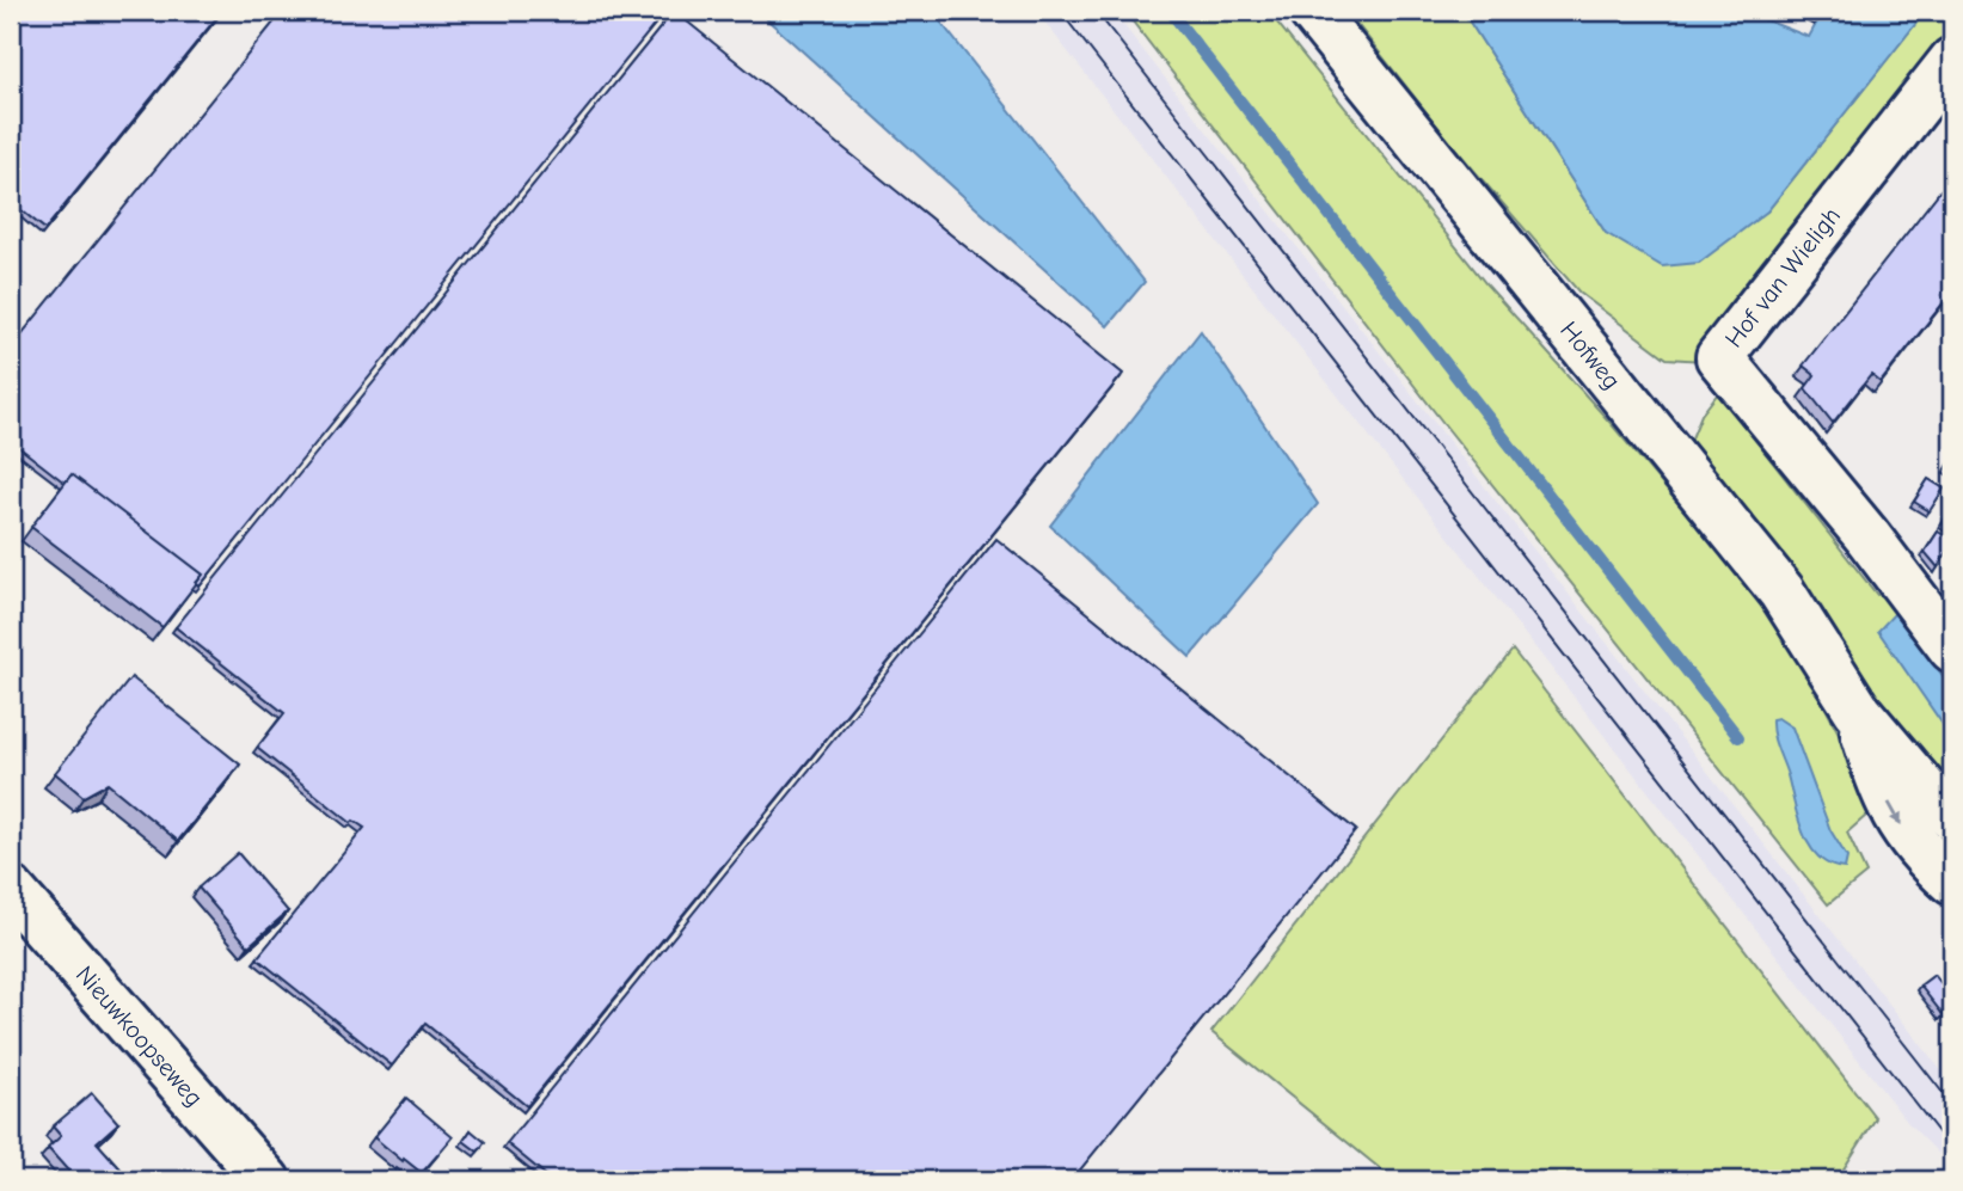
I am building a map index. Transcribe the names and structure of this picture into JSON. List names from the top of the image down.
{
  "streets": {
    "main road": ["Hof van Wieligh", "Hofweg", "Nieuwkoopseweg"]
  }
}
